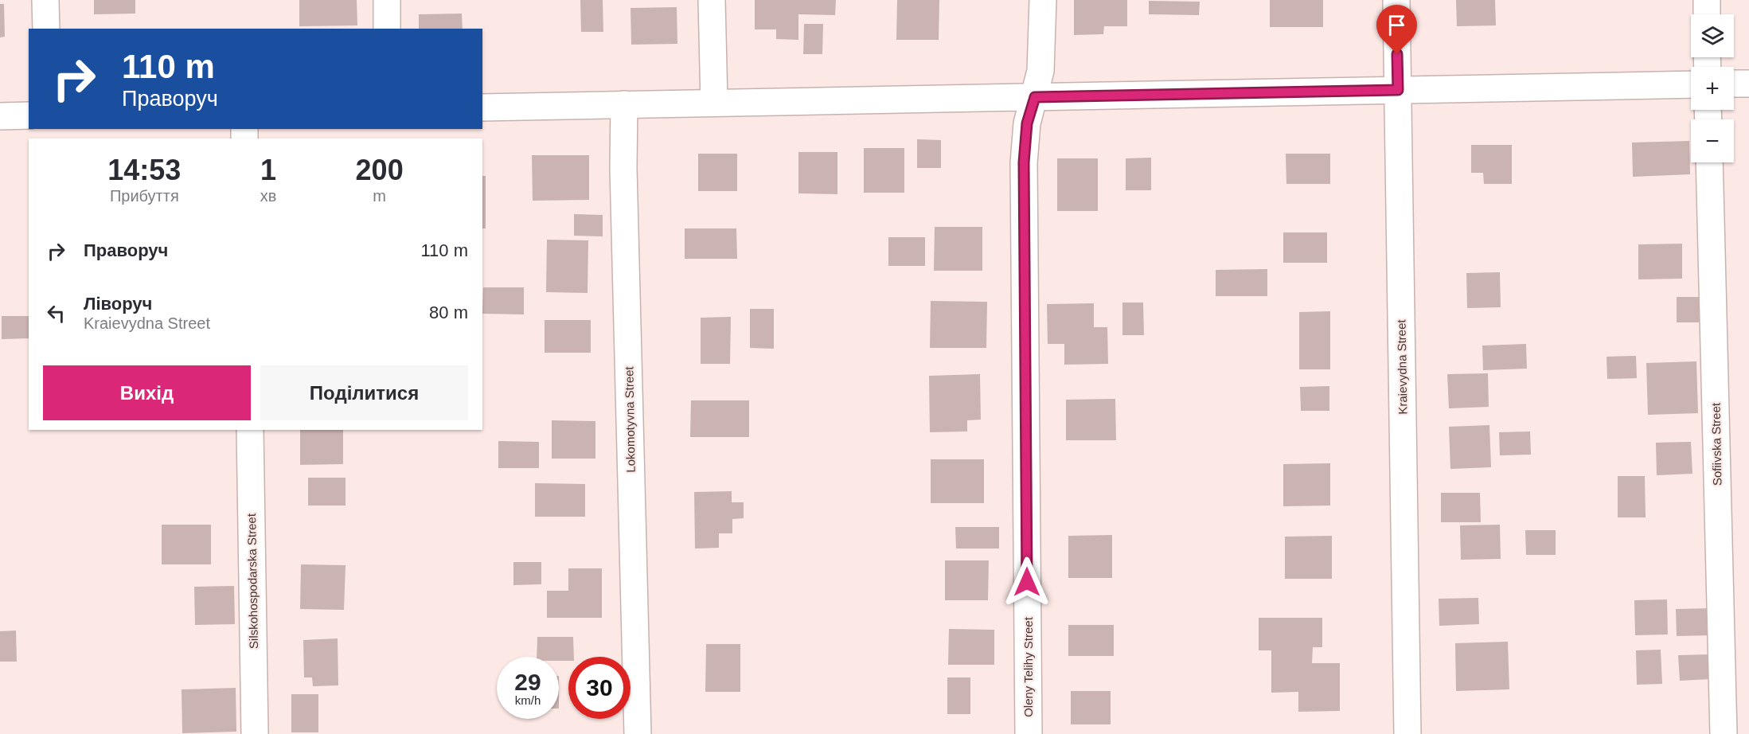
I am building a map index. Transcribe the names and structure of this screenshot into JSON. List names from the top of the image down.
{
  "streets": {
    "street": [
      "Kraievydna Street",
      "Lokomotyvna Street",
      "Sofiivska Street",
      "Silskohospodarska Street",
      "Oleny Telihy Street"
    ]
  },
  "page": {
    "map_buttons": ["+", "−"],
    "turn": ["110 m", "Праворуч"],
    "eta": [
      "14:53",
      "Прибуття",
      "1",
      "хв",
      "200",
      "m"
    ],
    "list": [
      {
        "name": "Праворуч",
        "value": "110 m"
      },
      {
        "name": "Ліворуч",
        "note": "Kraievydna Street",
        "value": "80 m"
      }
    ],
    "buttons": ["Вихід", "Поділитися"],
    "speed": "29 km/h",
    "limit": "30"
  }
}
